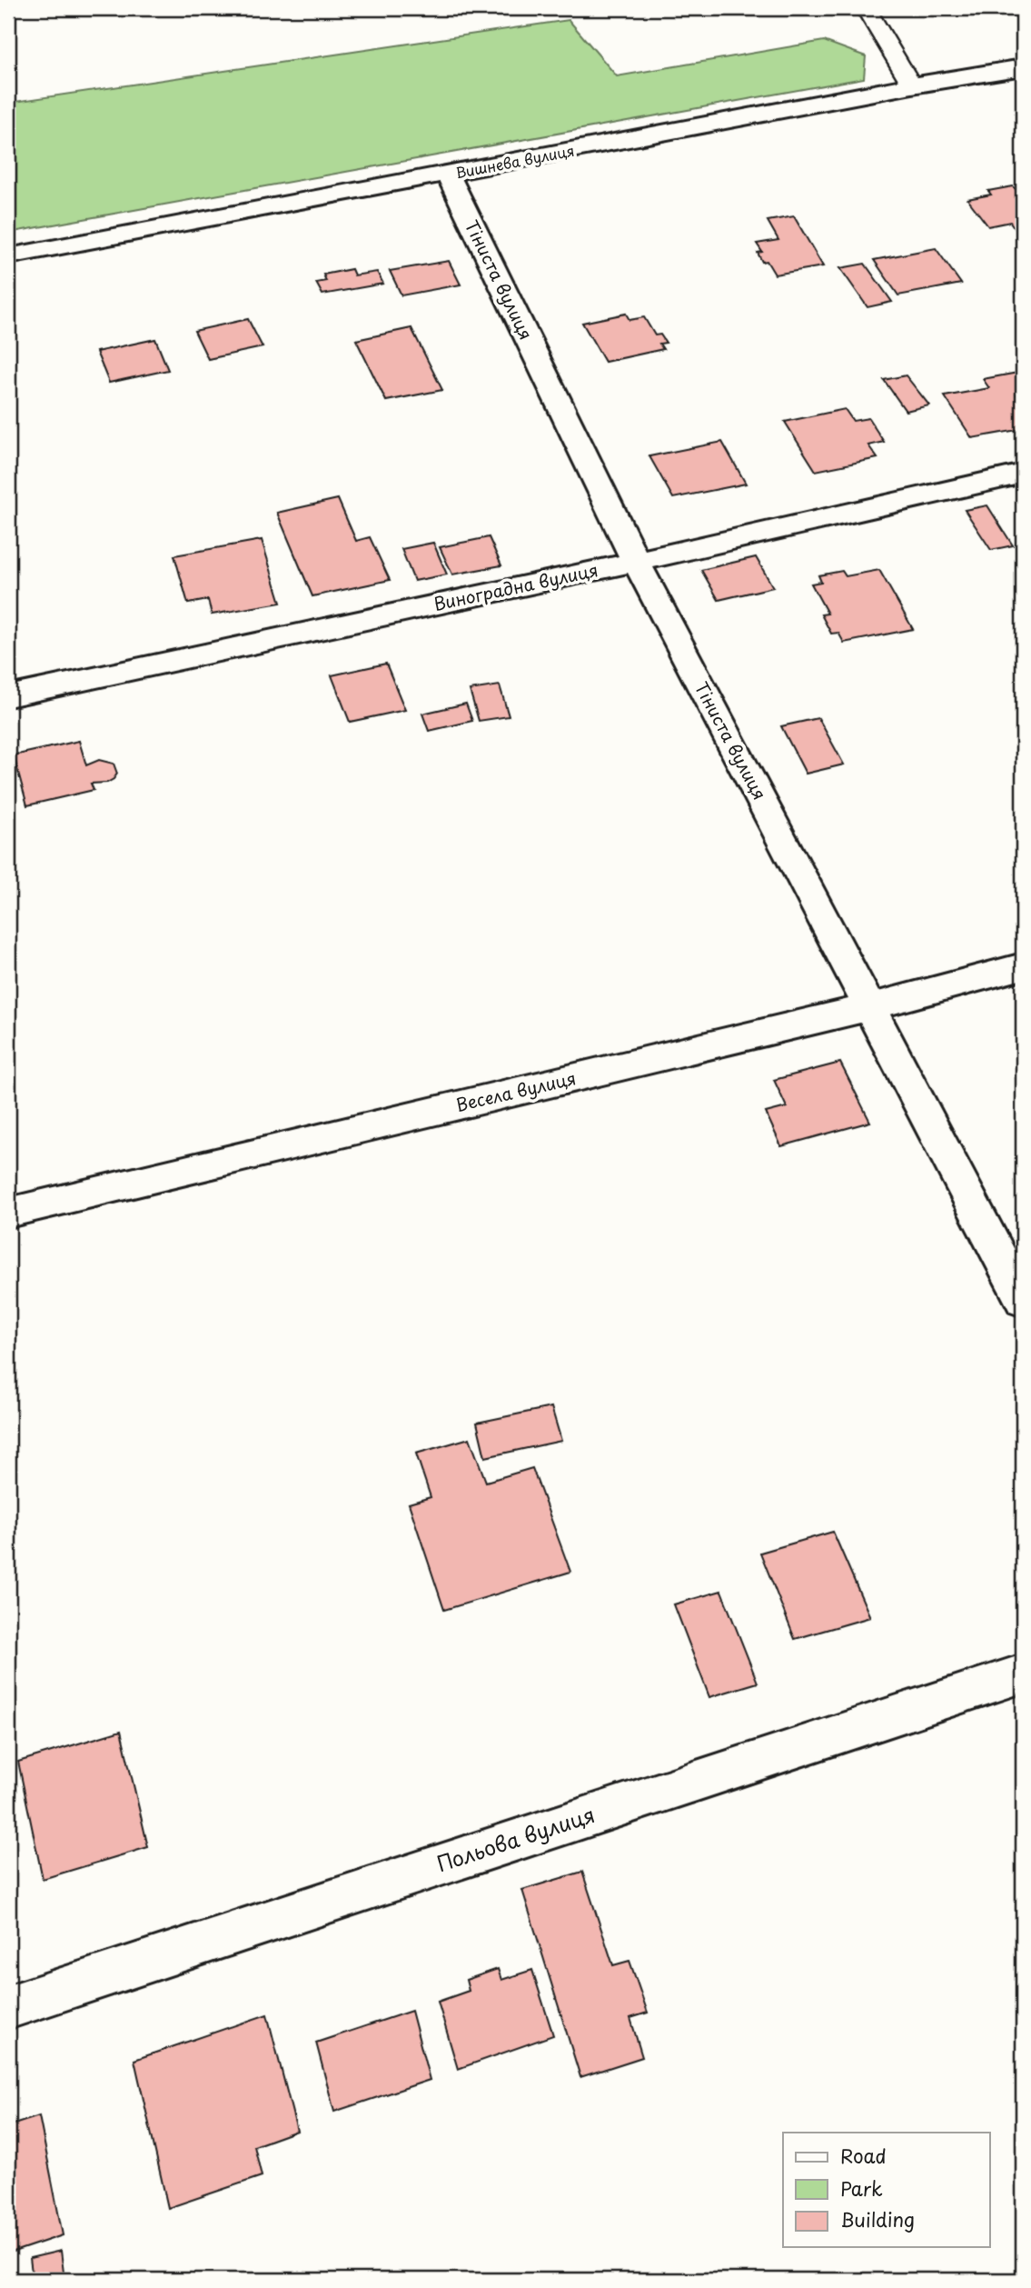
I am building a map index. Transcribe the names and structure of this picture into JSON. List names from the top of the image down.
{
  "streets": {
    "street": [
      "Вишнева вулиця",
      "Тіниста вулиця",
      "Виноградна вулиця",
      "Весела вулиця",
      "Польова вулиця"
    ]
  },
  "crossings": [
    ["Вишнева вулиця", "Тіниста вулиця"],
    ["Тіниста вулиця", "Виноградна вулиця"],
    ["Тіниста вулиця", "Весела вулиця"]
  ],
  "legend": ["Road", "Park", "Building"]
}
